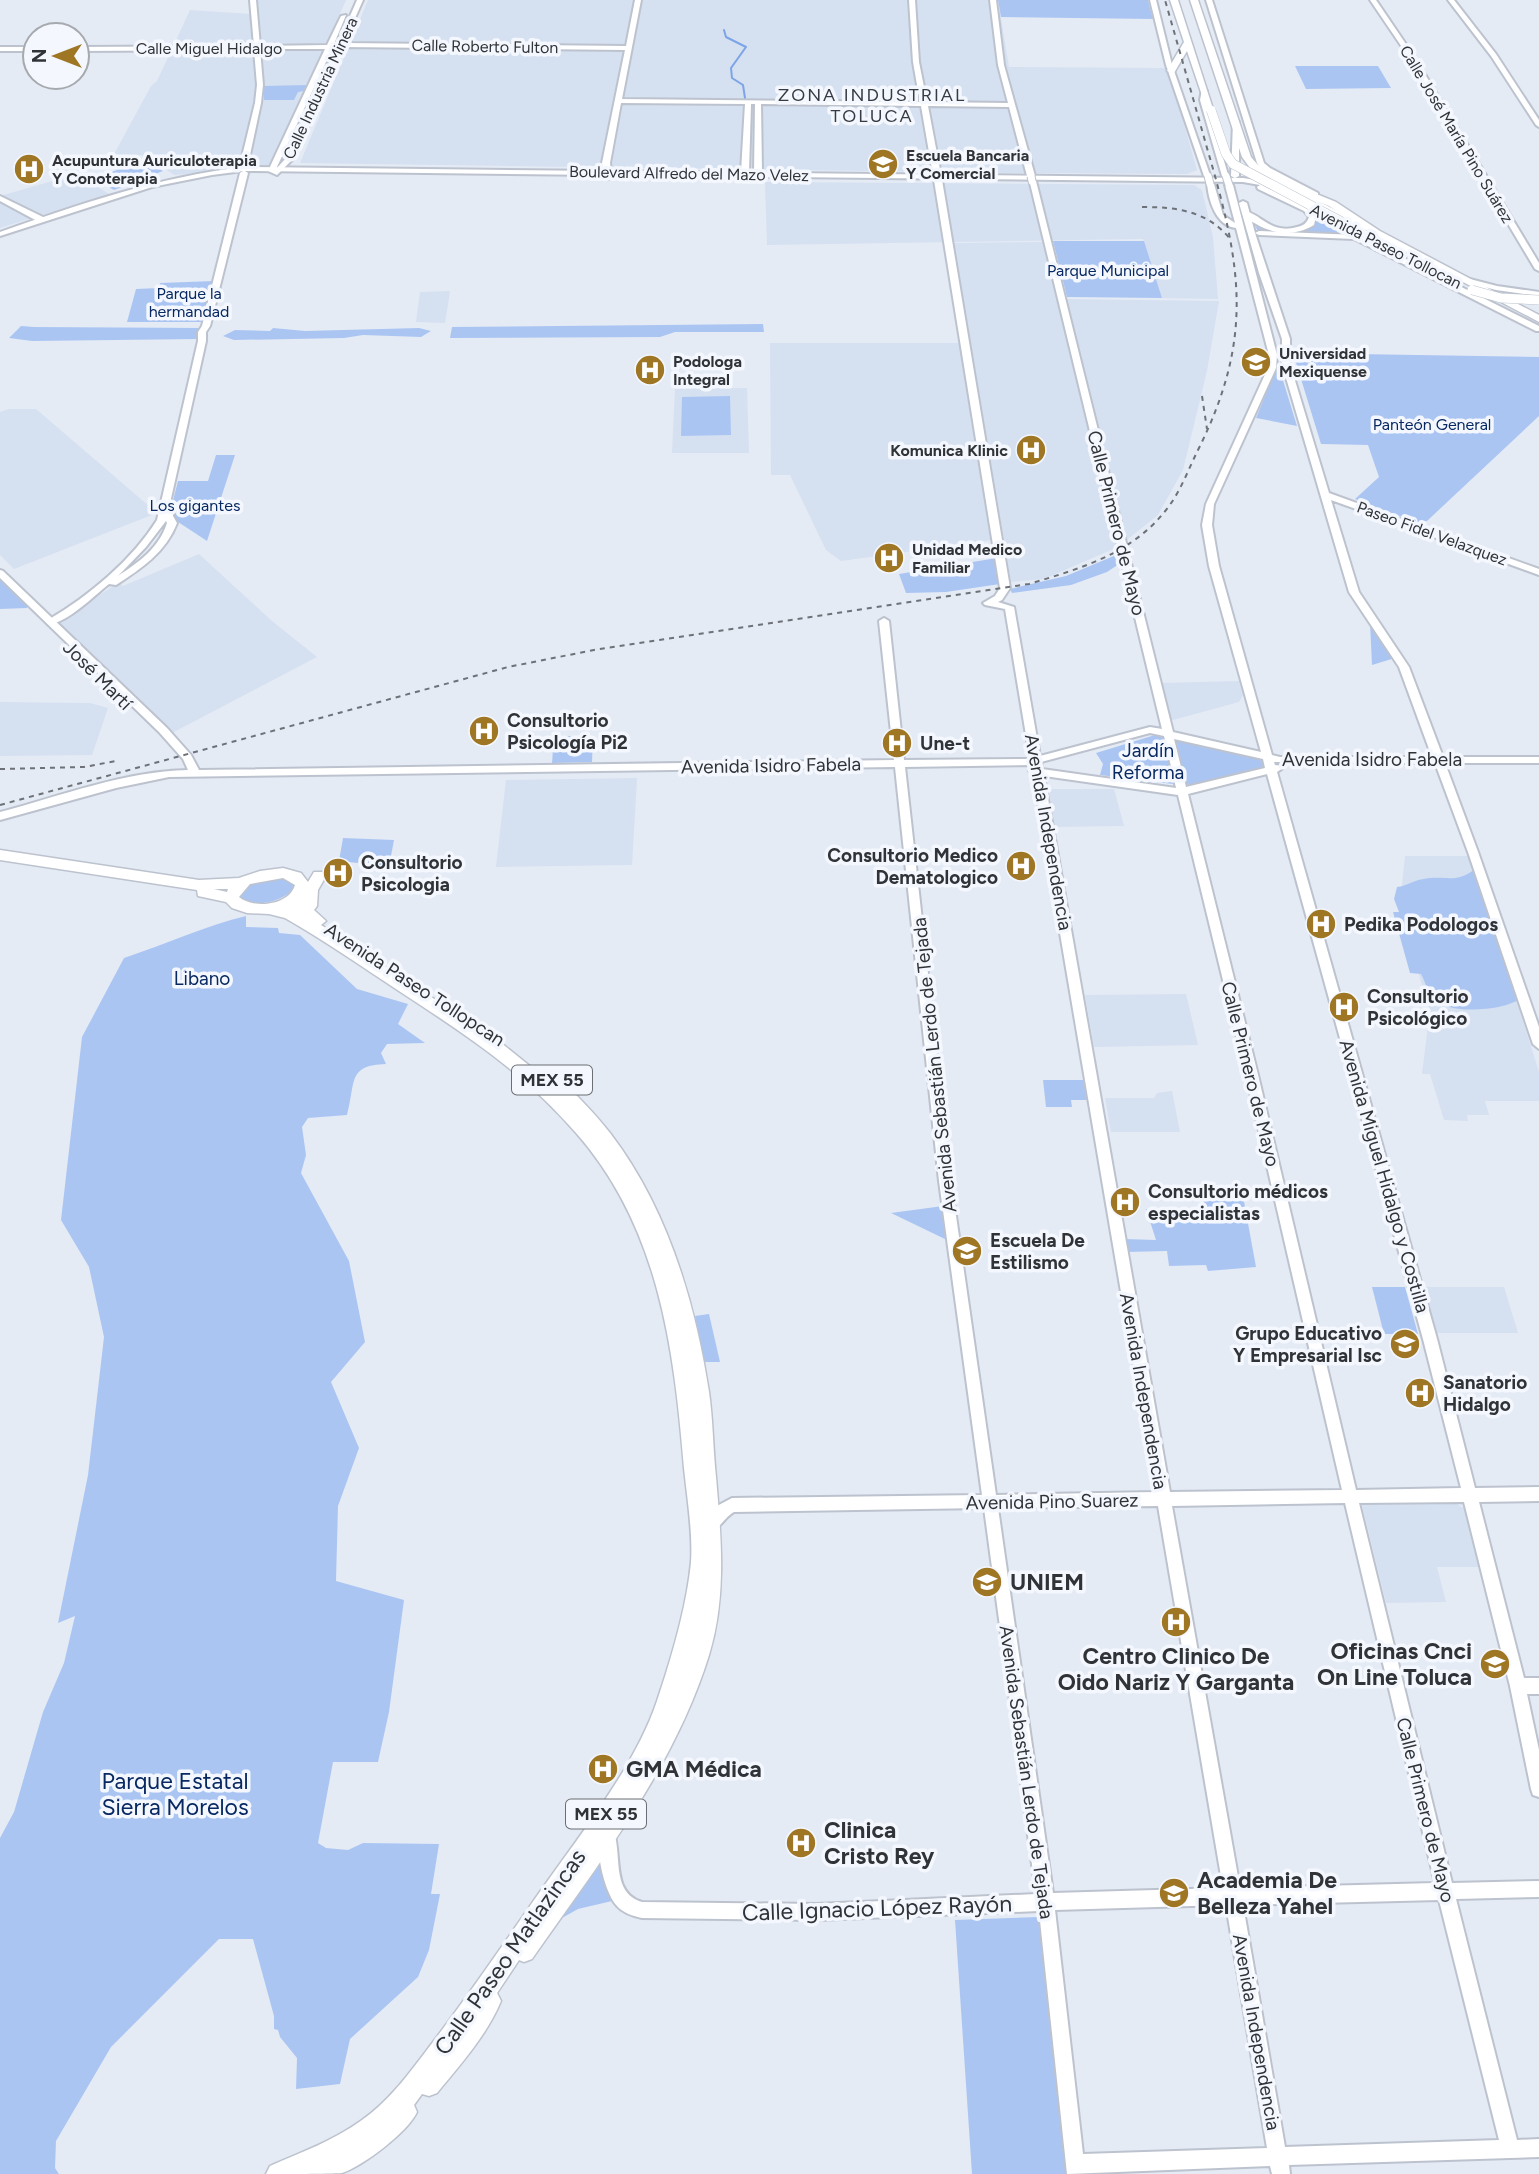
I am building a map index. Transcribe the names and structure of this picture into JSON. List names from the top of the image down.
{
  "streets": {
    "highway": [
      "Avenida Paseo Tollocan",
      "Avenida Paseo Tollopcan",
      "MEX 55",
      "Calle Paseo Matlazincas"
    ],
    "main road": [
      "Calle Roberto Fulton",
      "Calle Miguel Hidalgo",
      "Calle Industria Minera",
      "Calle José María Pino Suárez",
      "Boulevard Alfredo del Mazo Velez",
      "Calle Primero de Mayo",
      "Paseo Fidel Velazquez",
      "José Martí",
      "Avenida Isidro Fabela",
      "Avenida Independencia",
      "Avenida Sebastián Lerdo de Tejada",
      "Avenida Miguel Hidalgo y Costilla",
      "Avenida Pino Suarez",
      "Calle Ignacio López Rayón"
    ]
  },
  "crossings": [
    ["Calle Roberto Fulton", "Calle Miguel Hidalgo"],
    ["Calle Roberto Fulton", "Calle Industria Minera"],
    ["Calle Miguel Hidalgo", "Calle Industria Minera"],
    ["Calle Industria Minera", "Boulevard Alfredo del Mazo Velez"],
    ["Boulevard Alfredo del Mazo Velez", "Avenida Paseo Tollocan"],
    ["Calle Primero de Mayo", "Avenida Isidro Fabela"],
    ["Calle Primero de Mayo", "Avenida Pino Suarez"],
    ["Calle Primero de Mayo", "Calle Ignacio López Rayón"],
    ["José Martí", "Avenida Isidro Fabela"],
    ["Avenida Isidro Fabela", "Avenida Independencia"],
    ["Avenida Isidro Fabela", "Avenida Sebastián Lerdo de Tejada"],
    ["Avenida Isidro Fabela", "Avenida Miguel Hidalgo y Costilla"],
    ["Avenida Independencia", "Avenida Pino Suarez"],
    ["Avenida Independencia", "Calle Ignacio López Rayón"],
    ["Avenida Paseo Tollopcan", "Calle Paseo Matlazincas"],
    ["Avenida Sebastián Lerdo de Tejada", "Avenida Pino Suarez"],
    ["Avenida Sebastián Lerdo de Tejada", "Calle Ignacio López Rayón"],
    ["Avenida Miguel Hidalgo y Costilla", "Avenida Pino Suarez"],
    ["Calle Ignacio López Rayón", "Calle Paseo Matlazincas"]
  ],
  "districts": ["ZONA INDUSTRIAL TOLUCA"],
  "parks": [
    "Parque Municipal",
    "Parque la hermandad",
    "Panteón General",
    "Los gigantes",
    "Jardín Reforma",
    "Libano",
    "Parque Estatal Sierra Morelos"
  ],
  "places": {
    "school or university": [
      "Escuela Bancaria Y Comercial",
      "Universidad Mexiquense",
      "Escuela De Estilismo",
      "Grupo Educativo Y Empresarial Isc",
      "UNIEM",
      "Oficinas Cnci On Line Toluca",
      "Academia De Belleza Yahel"
    ],
    "hospital": [
      "Acupuntura Auriculoterapia Y Conoterapia",
      "Podologa Integral",
      "Komunica Klinic",
      "Unidad Medico Familiar",
      "Consultorio Psicología Pi2",
      "Une-t",
      "Consultorio Medico Dematologico",
      "Consultorio Psicologia",
      "Pedika Podologos",
      "Consultorio Psicológico",
      "Consultorio médicos especialistas",
      "Sanatorio Hidalgo",
      "Centro Clinico De Oido Nariz Y Garganta",
      "GMA Médica",
      "Clinica Cristo Rey"
    ]
  },
  "north": "left"
}
